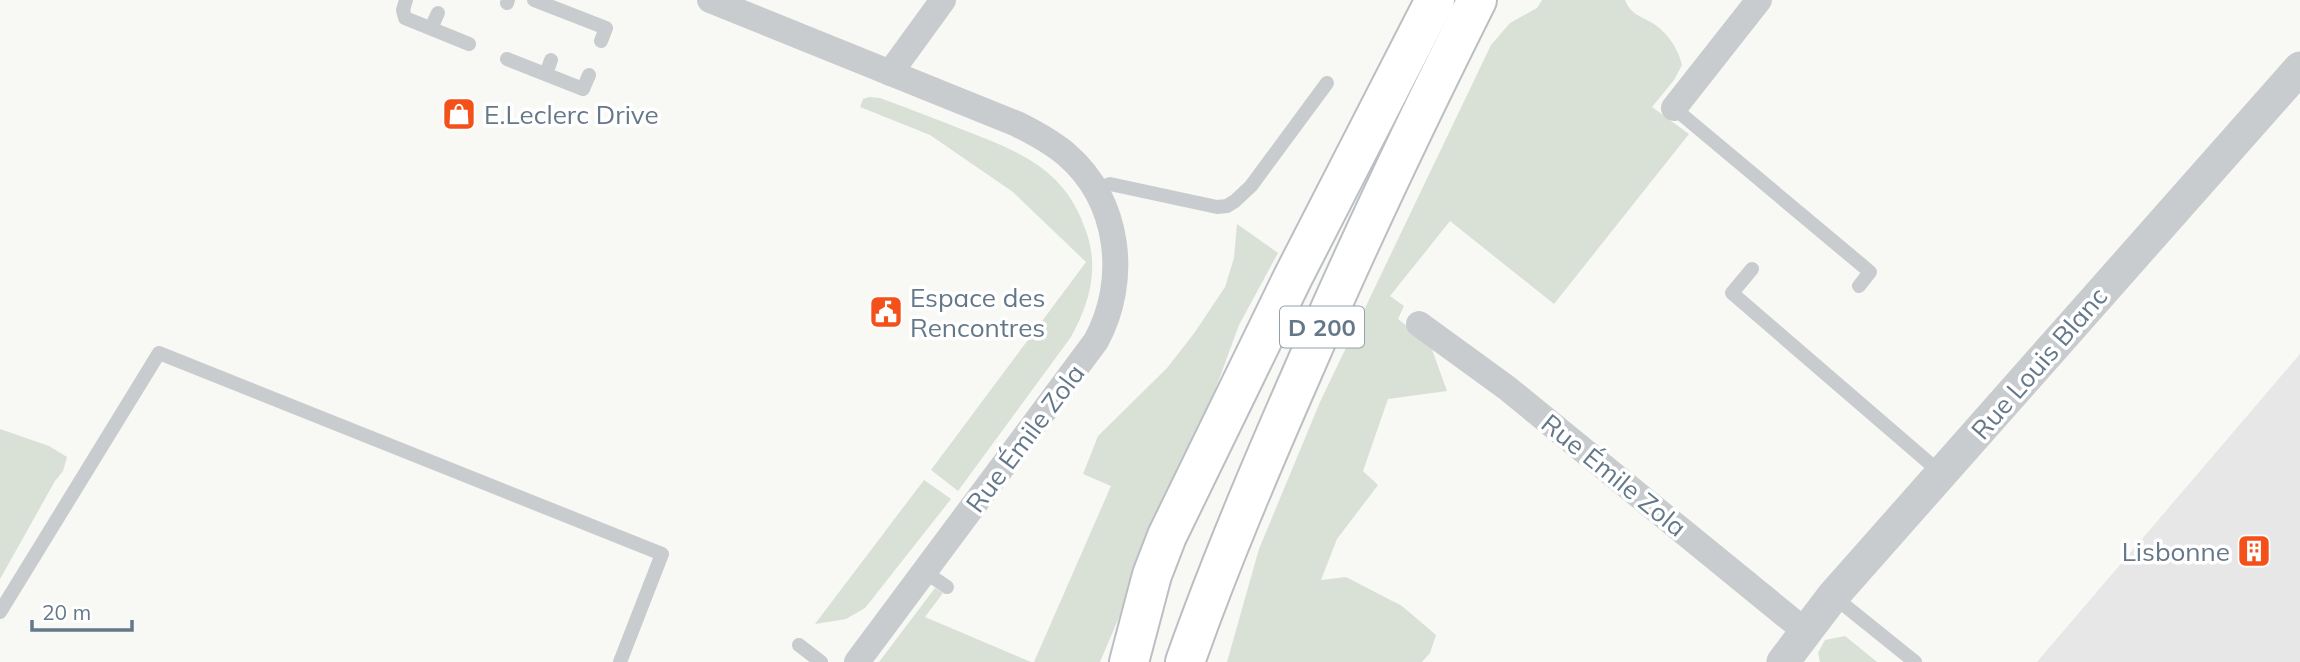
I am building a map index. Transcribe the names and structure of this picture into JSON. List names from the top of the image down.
{
  "streets": {
    "main road": ["D 200"],
    "street": ["Rue Louis Blanc", "Rue Émile Zola"]
  },
  "crossings": [
    ["Rue Louis Blanc", "Rue Émile Zola"]
  ],
  "places": {
    "shop": ["E.Leclerc Drive"],
    "public building": ["Espace des Rencontres"],
    "building": ["Lisbonne"]
  },
  "scale_bar": "20 m"
}
